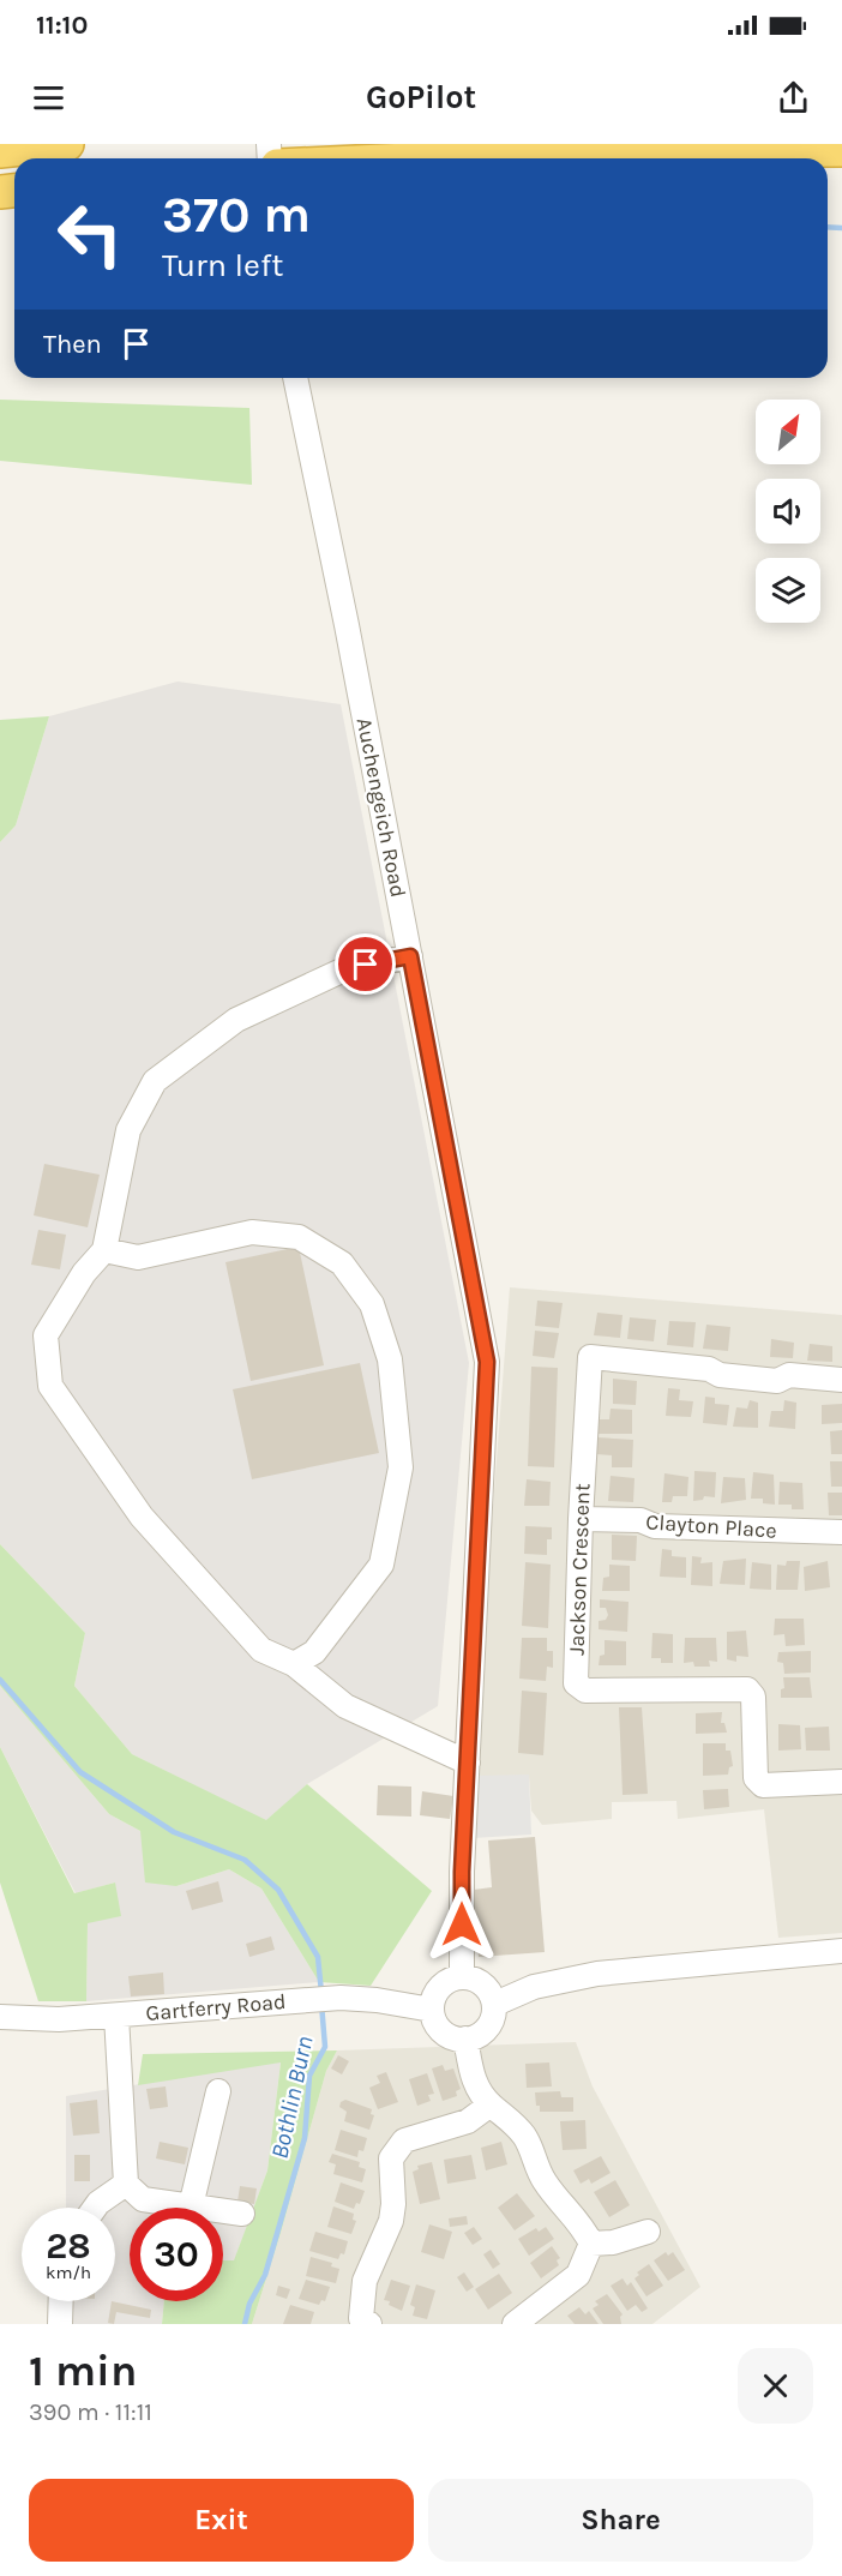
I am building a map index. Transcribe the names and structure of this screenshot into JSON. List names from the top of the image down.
{
  "streets": {
    "street": [
      "Auchengeich Road",
      "Clayton Place",
      "Jackson Crescent",
      "Gartferry Road"
    ]
  },
  "crossings": [
    ["Auchengeich Road", "Gartferry Road"],
    ["Clayton Place", "Jackson Crescent"]
  ],
  "water": ["Bothlin Burn"],
  "north": "top right",
  "page": {
    "status": "11:10",
    "header": "GoPilot",
    "turn": ["370 m", "Turn left"],
    "then": "Then",
    "speed": "28 km/h",
    "limit": "30",
    "heading": ["1 min", "390 m · 11:11"],
    "buttons": ["Exit", "Share"]
  }
}
